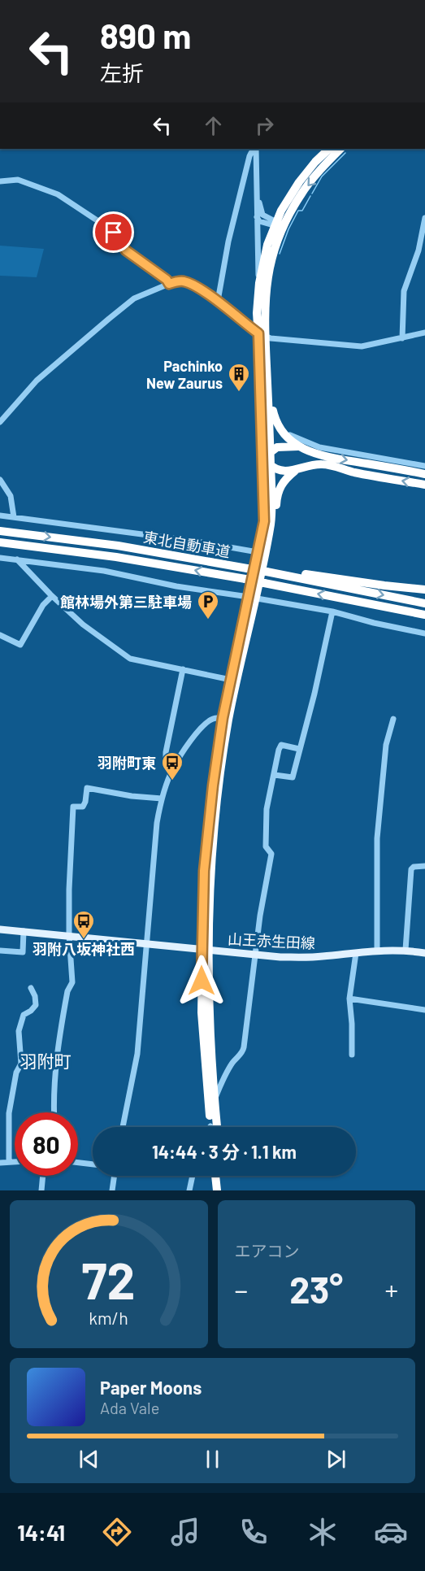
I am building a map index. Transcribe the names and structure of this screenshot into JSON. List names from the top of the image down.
{
  "streets": {
    "highway": ["東北自動車道"],
    "main road": ["山王赤生田線"]
  },
  "districts": ["羽附町"],
  "places": {
    "building": ["Pachinko New Zaurus"],
    "parking": ["館林場外第三駐車場"],
    "bus stop": ["羽附町東", "羽附八坂神社西"]
  },
  "page": {
    "turn": ["890 m", "左折"],
    "limit": "80",
    "trip": "14:44 · 3 分 · 1.1 km",
    "tile": "エアコン",
    "heat": ["−", "23°", "+"],
    "song": ["Paper Moons", "Ada Vale"],
    "tabs": "14:41",
    "gauge": ["72", "km/h"]
  }
}
